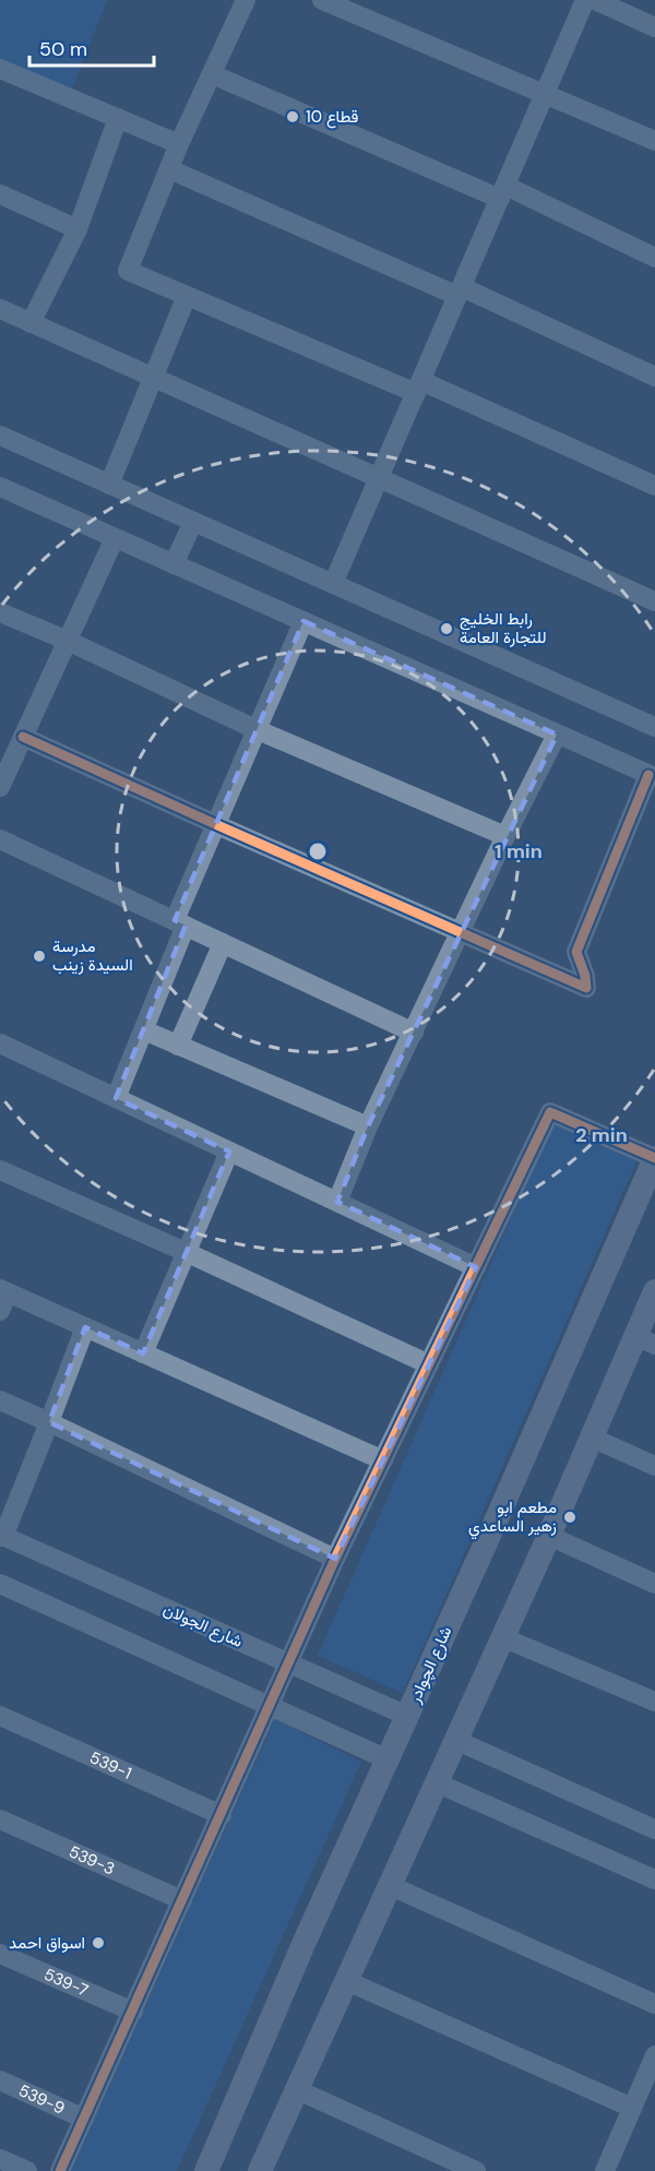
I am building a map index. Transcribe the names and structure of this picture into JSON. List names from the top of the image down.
{
  "streets": {
    "main road": ["شارع الچوادر"],
    "street": [
      "شارع الجولان",
      "539-1",
      "539-3",
      "539-7",
      "539-9"
    ]
  },
  "crossings": [
    ["شارع الجولان", "شارع الچوادر"]
  ],
  "places": [
    "قطاع 10",
    "رابط الخليج للتجارة العامة",
    "مدرسة السيدة زينب",
    "مطعم ابو زهير الساعدي",
    "اسواق احمد"
  ],
  "scale_bar": "50 m",
  "rings": ["1 min", "2 min"]
}
